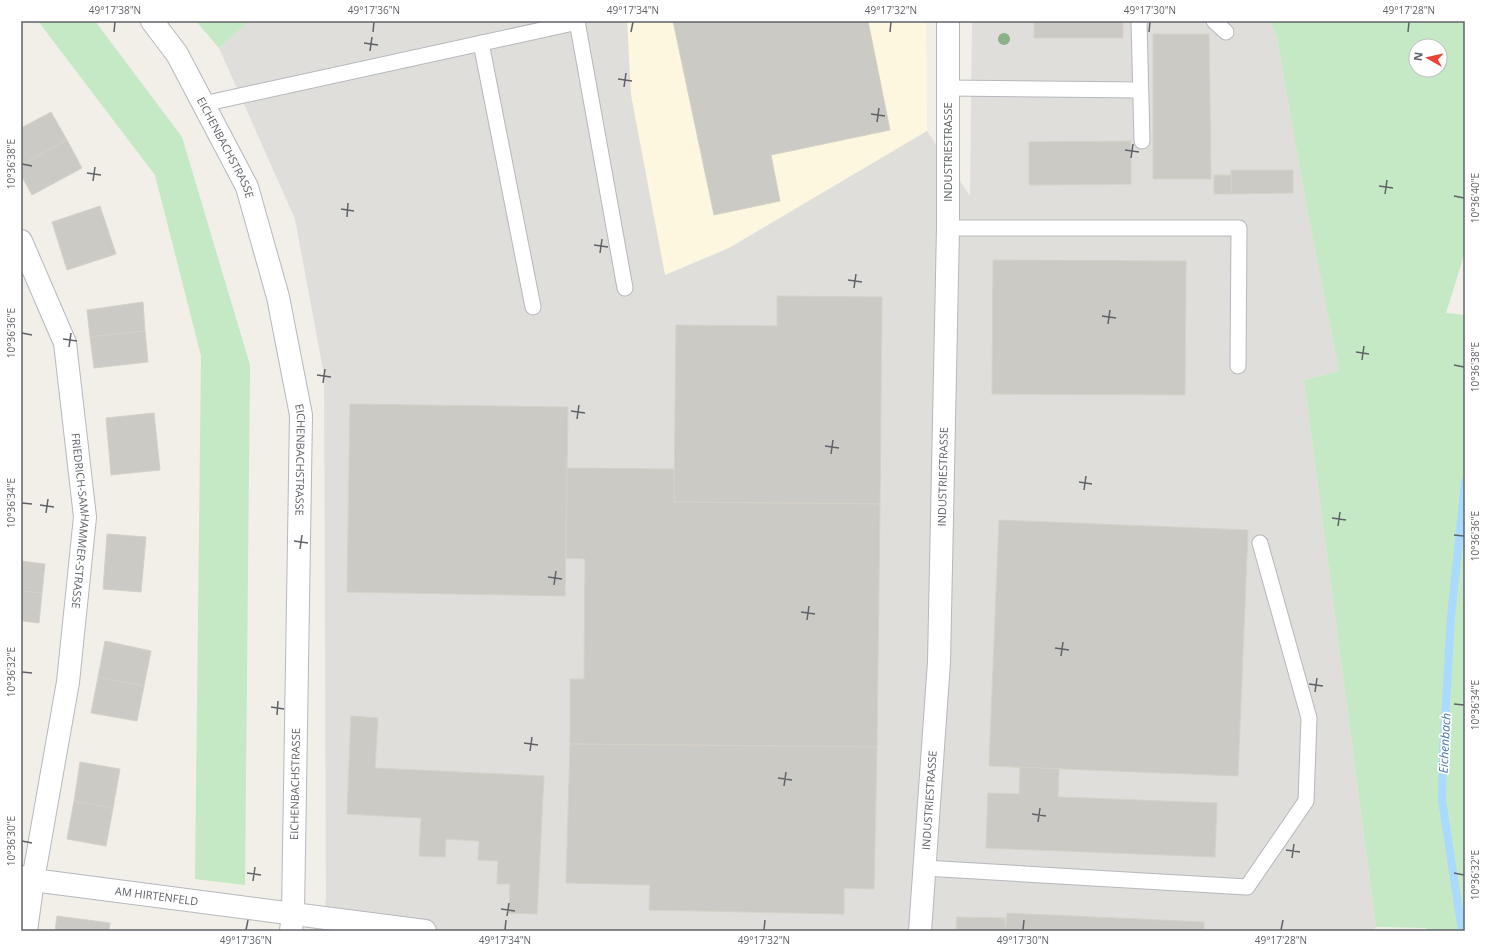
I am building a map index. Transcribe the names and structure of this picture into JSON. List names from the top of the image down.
{
  "streets": {
    "street": [
      "EICHENBACHSTRASSE",
      "INDUSTRIESTRASSE",
      "FRIEDRICH-SAMHAMMER-STRASSE",
      "AM HIRTENFELD"
    ]
  },
  "crossings": [
    ["EICHENBACHSTRASSE", "AM HIRTENFELD"],
    ["FRIEDRICH-SAMHAMMER-STRASSE", "AM HIRTENFELD"]
  ],
  "water": ["Eichenbach"],
  "north": "left",
  "coordinates": [
    "49°17'38\"N",
    "49°17'36\"N",
    "49°17'34\"N",
    "49°17'32\"N",
    "49°17'30\"N",
    "49°17'28\"N",
    "10°36'38\"E",
    "10°36'40\"E",
    "10°36'36\"E",
    "10°36'34\"E",
    "10°36'32\"E",
    "10°36'30\"E"
  ]
}
